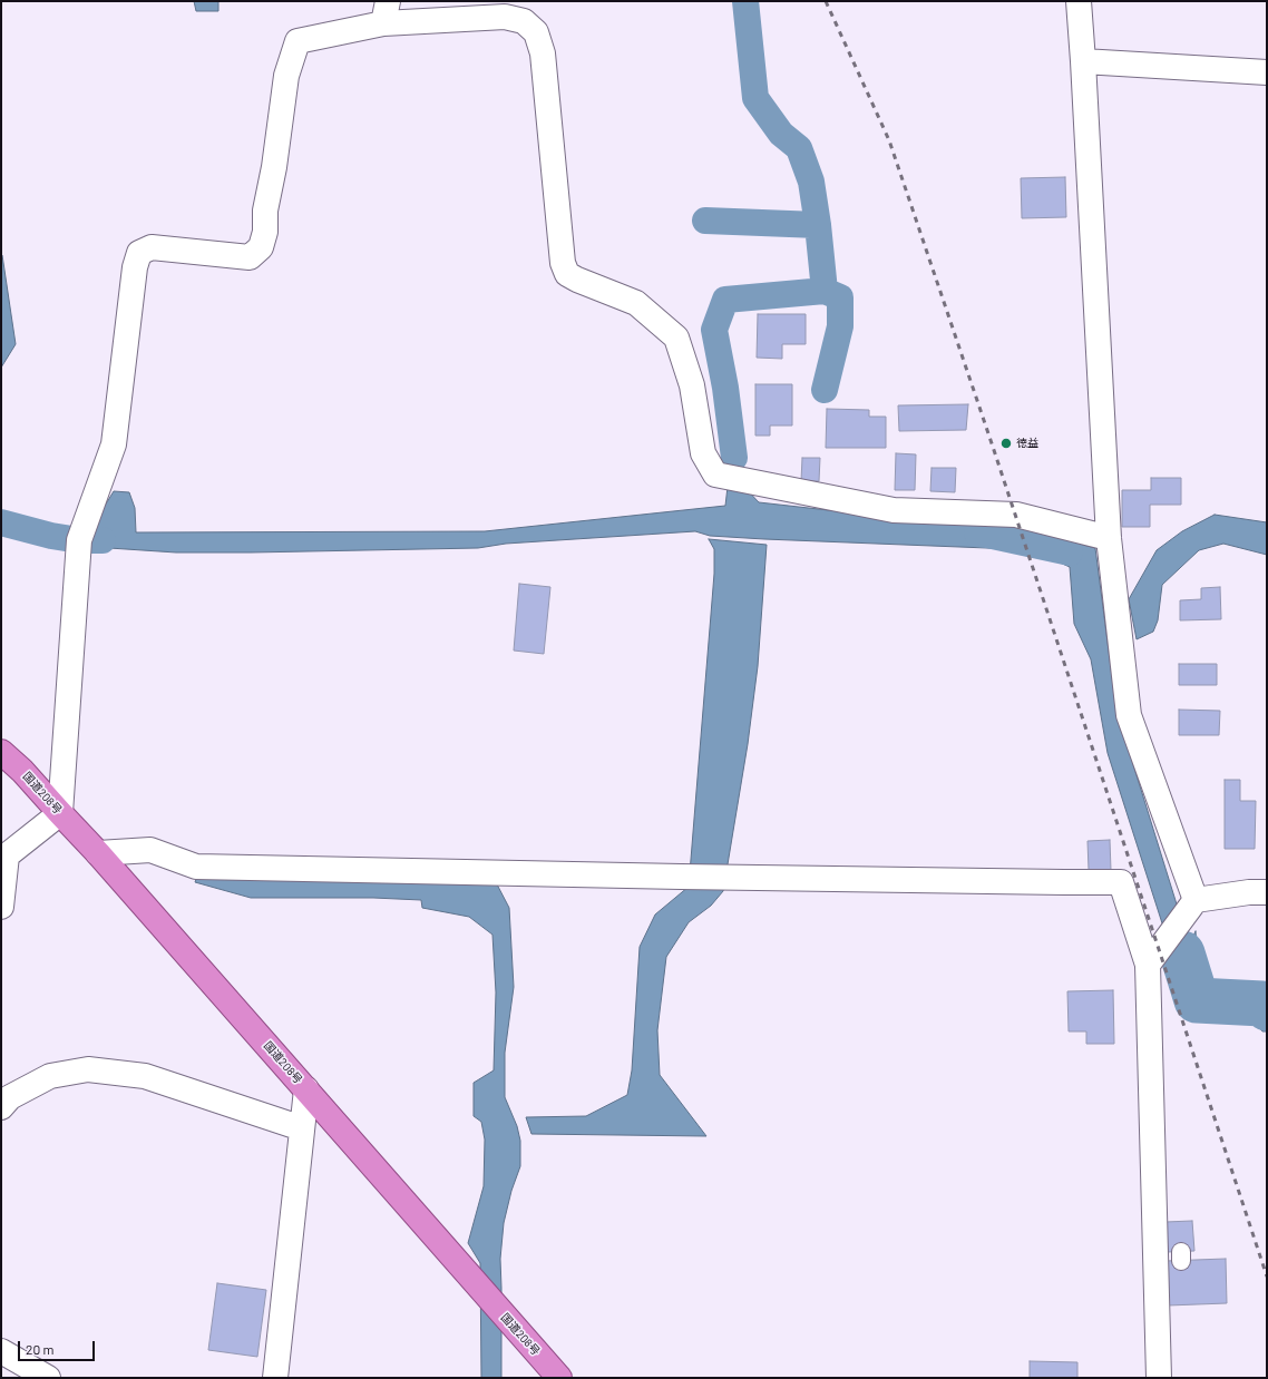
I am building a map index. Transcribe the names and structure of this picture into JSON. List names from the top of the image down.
{
  "streets": {
    "highway": ["国道208号"]
  },
  "places": ["徳益"],
  "scale_bar": "20 m"
}
